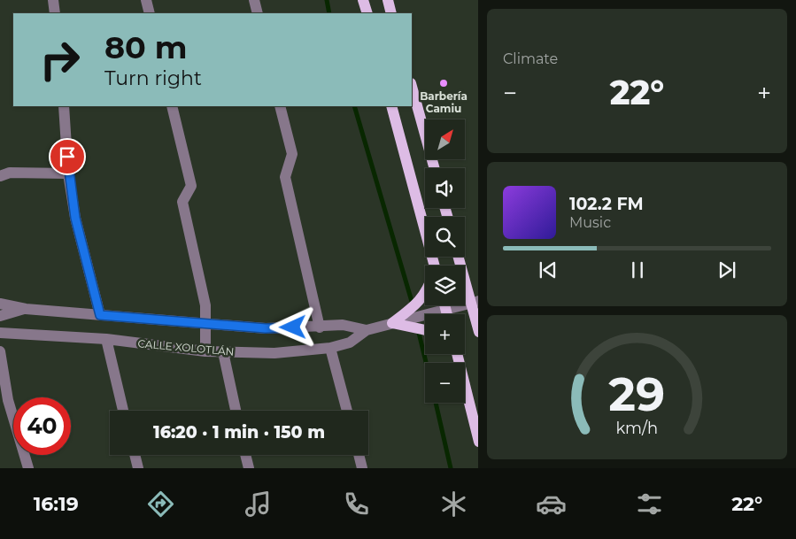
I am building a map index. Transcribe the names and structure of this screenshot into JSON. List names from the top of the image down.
{
  "streets": {
    "street": ["CALLE XOLOTLÁN"]
  },
  "places": ["Barbería Camiu"],
  "north": "top right",
  "page": {
    "tile": "Climate",
    "turn": ["80 m", "Turn right"],
    "heat": ["−", "22°", "+"],
    "map_buttons": ["+", "−"],
    "song": ["102.2 FM", "Music"],
    "limit": "40",
    "trip": "16:20 · 1 min · 150 m",
    "tabs": ["16:19", "22°"],
    "gauge": ["29", "km/h"]
  }
}
